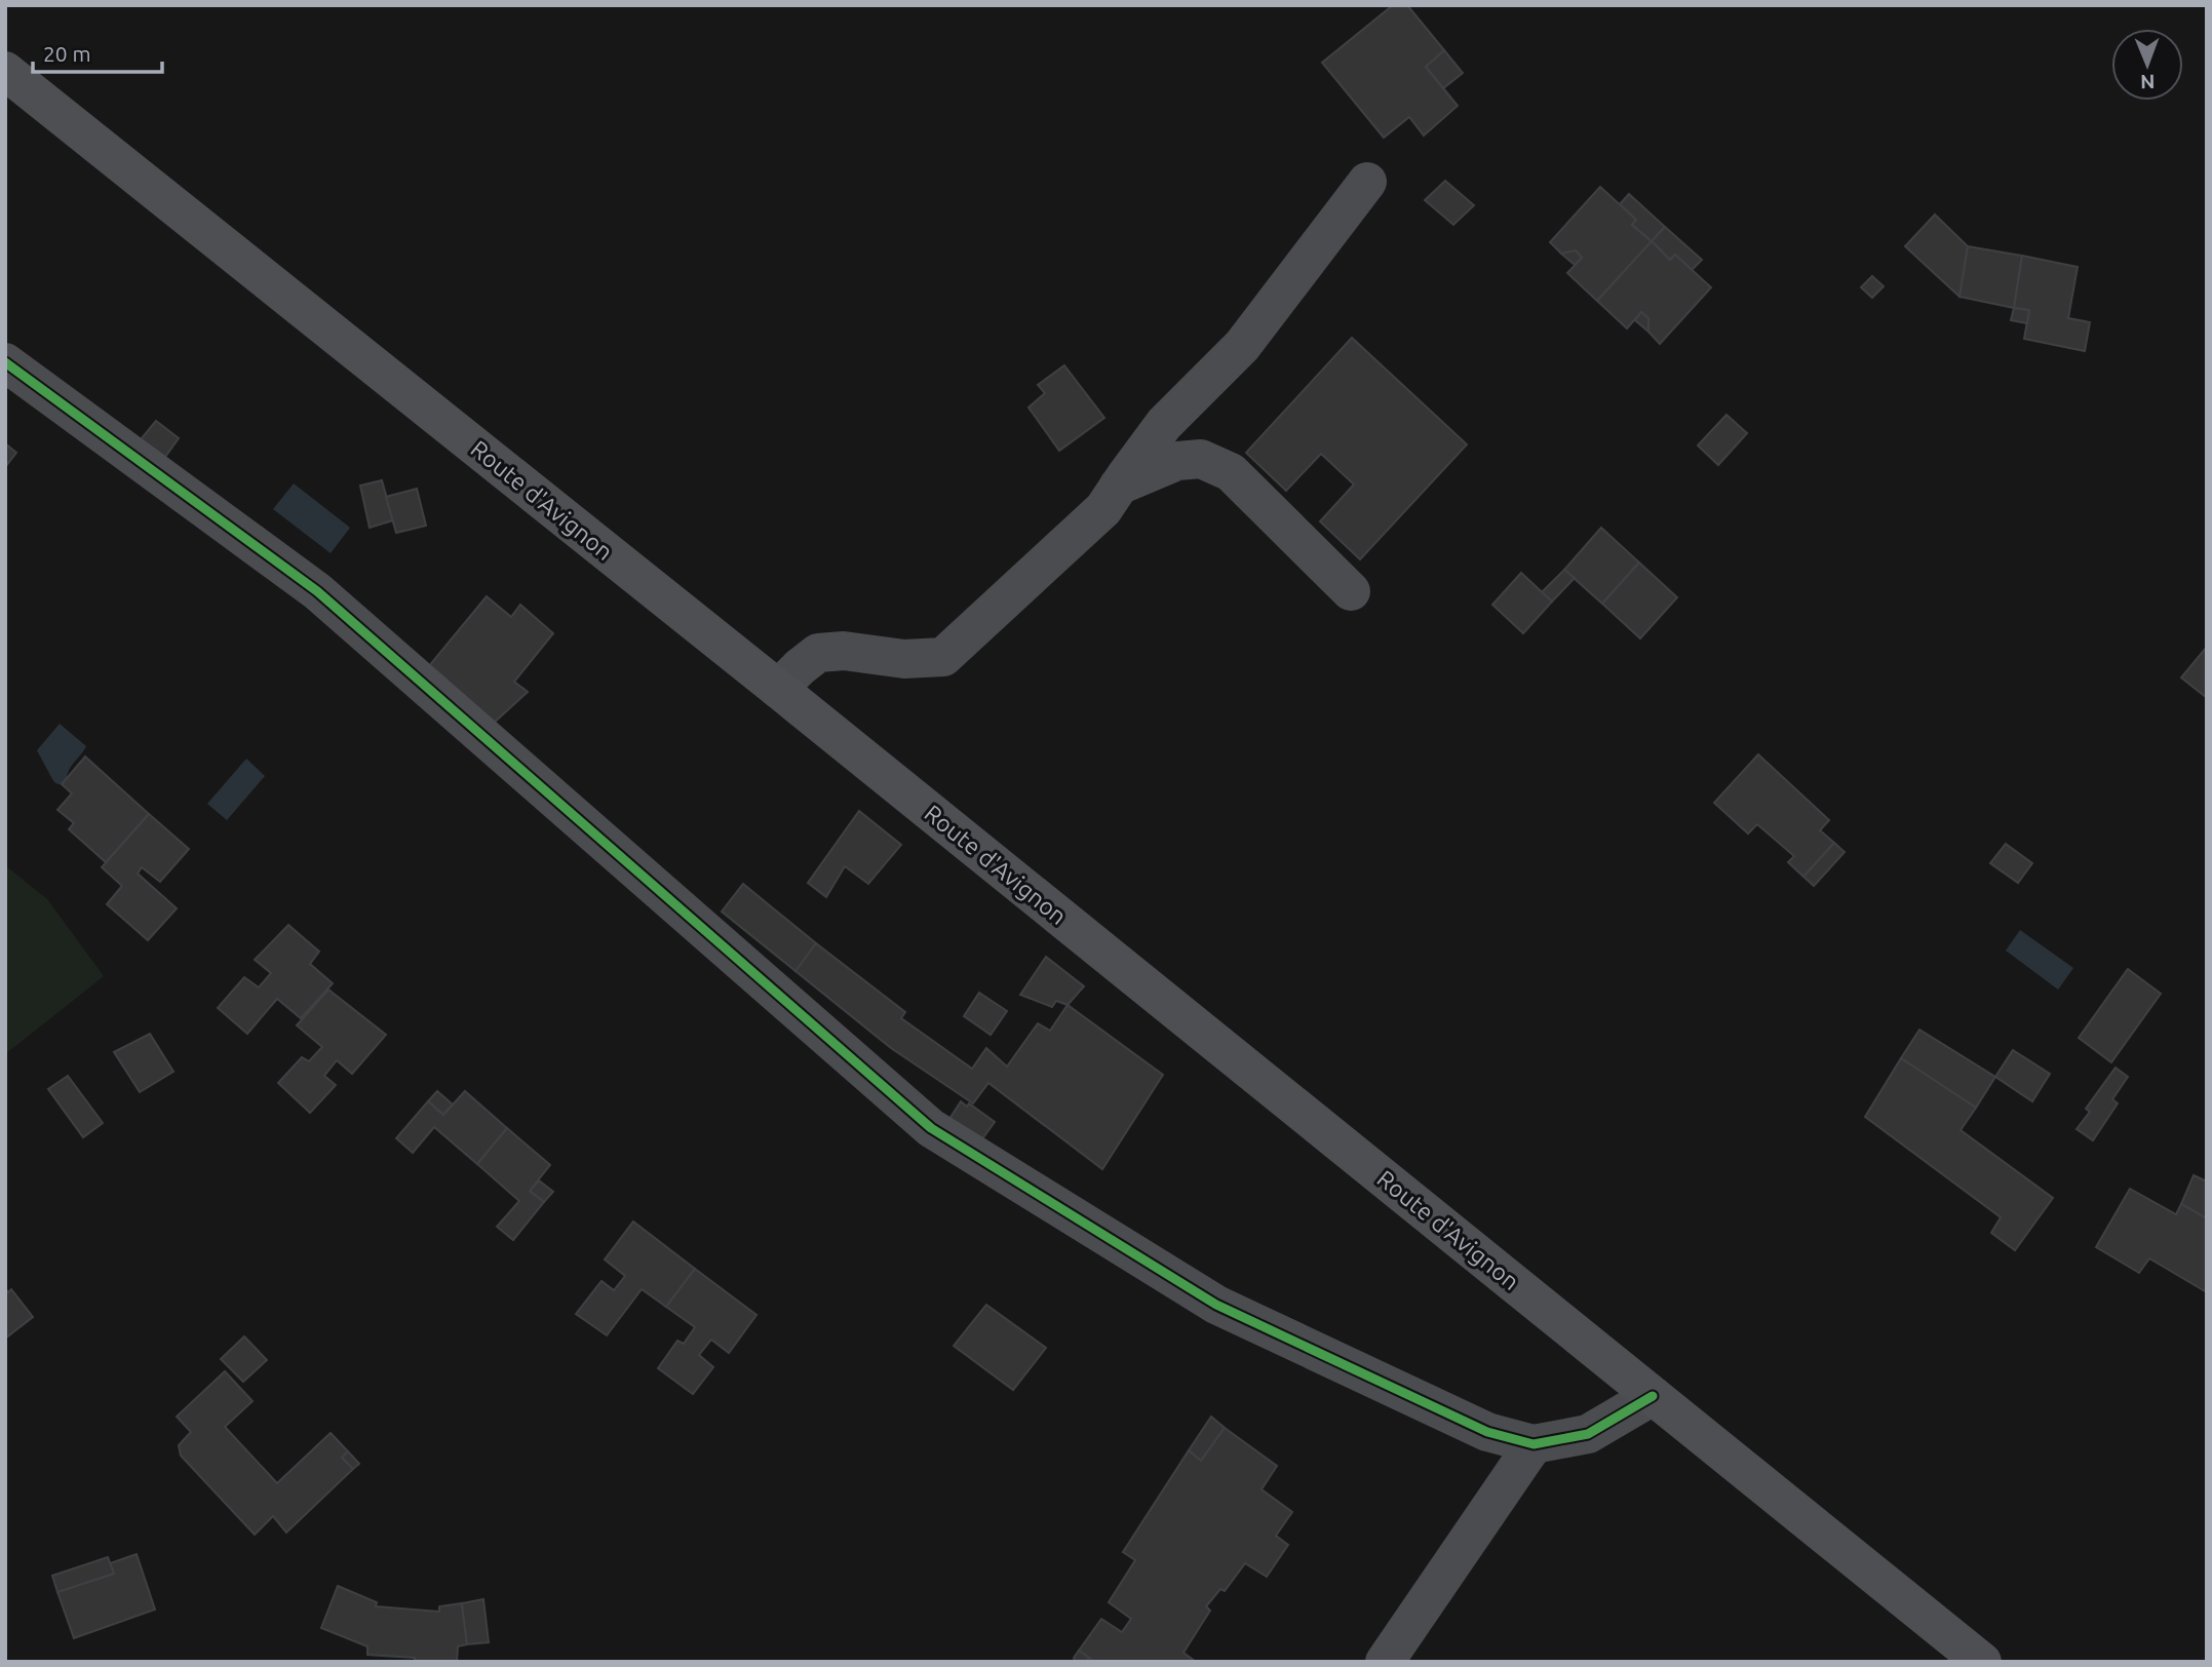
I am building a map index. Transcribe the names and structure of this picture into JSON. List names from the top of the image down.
{
  "streets": {
    "main road": ["Route d'Avignon"]
  },
  "scale_bar": "20 m",
  "north": "bottom"
}
